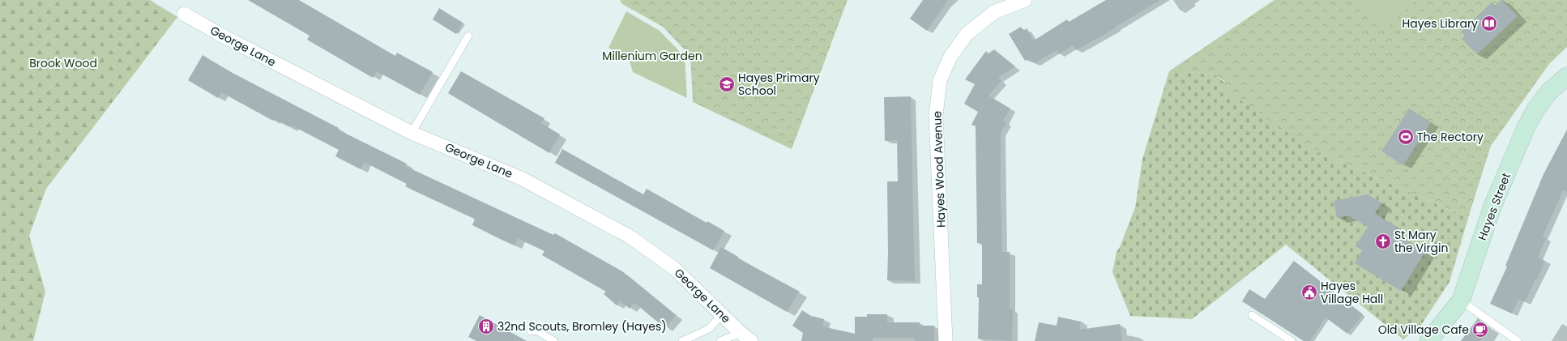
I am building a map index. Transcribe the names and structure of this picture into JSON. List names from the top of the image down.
{
  "streets": {
    "main road": ["Hayes Street"],
    "street": ["George Lane", "Hayes Wood Avenue"]
  },
  "parks": ["Millenium Garden", "Brook Wood"],
  "places": {
    "library": ["Hayes Library"],
    "school or university": ["Hayes Primary School"],
    "sports": ["The Rectory"],
    "church": ["St Mary the Virgin"],
    "public building": ["Hayes Village Hall"],
    "building": ["32nd Scouts, Bromley (Hayes)"],
    "cafe": ["Old Village Cafe"]
  }
}
